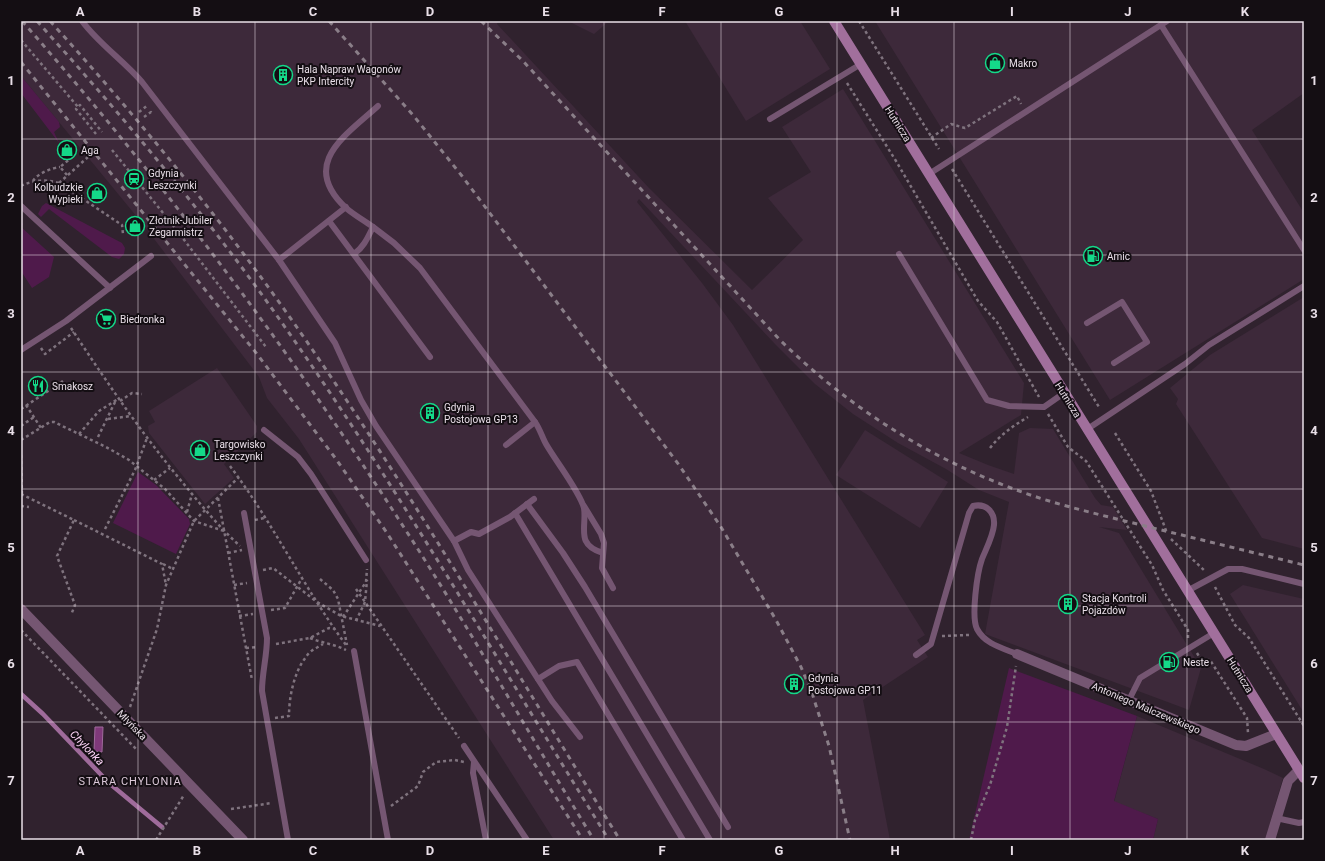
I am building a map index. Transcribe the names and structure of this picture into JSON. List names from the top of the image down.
{
  "streets": {
    "main road": ["Hutnicza"],
    "street": ["Antoniego Malczewskiego", "Młyńska"]
  },
  "crossings": [
    ["Hutnicza", "Antoniego Malczewskiego"]
  ],
  "districts": ["STARA CHYLONIA"],
  "water": ["Chylonka"],
  "places": {
    "shop": [
      "Makro",
      "Aga",
      "Kolbudzkie Wypieki",
      "Złotnik-Jubiler Zegarmistrz",
      "Targowisko Leszczynki"
    ],
    "building": [
      "Hala Napraw Wagonów PKP Intercity",
      "Gdynia Postojowa GP13",
      "Stacja Kontroli Pojazdów",
      "Gdynia Postojowa GP11"
    ],
    "station": ["Gdynia Leszczynki"],
    "fuel station": ["Amic", "Neste"],
    "supermarket": ["Biedronka"],
    "restaurant": ["Smakosz"]
  },
  "grid": {
    "columns": [
      "A",
      "B",
      "C",
      "D",
      "E",
      "F",
      "G",
      "H",
      "I",
      "J",
      "K"
    ],
    "rows": [
      "1",
      "2",
      "3",
      "4",
      "5",
      "6",
      "7"
    ]
  }
}
